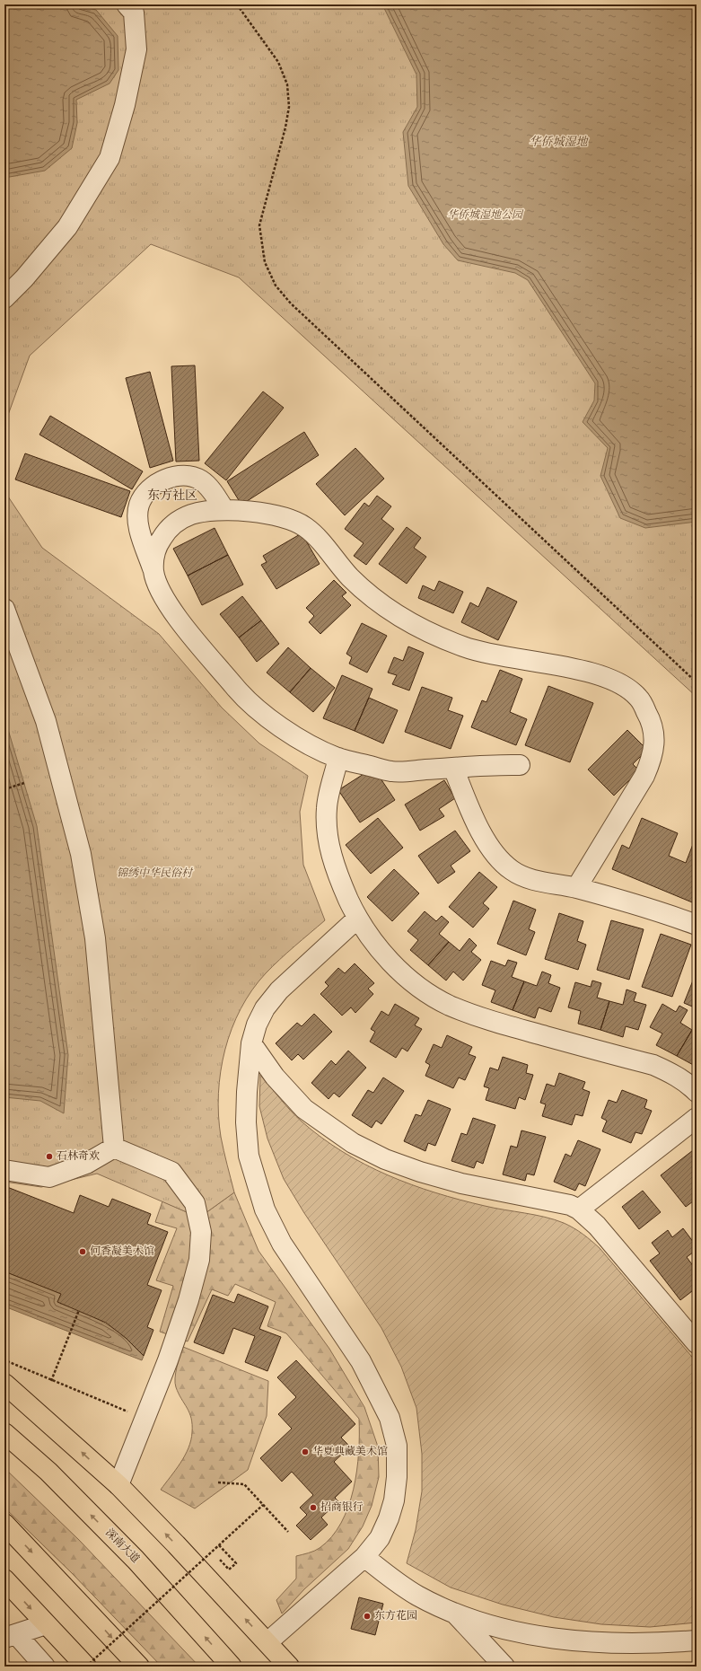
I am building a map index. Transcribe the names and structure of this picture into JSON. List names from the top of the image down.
{
  "streets": {
    "main road": ["深南大道"]
  },
  "districts": ["东方社区"],
  "water": ["华侨城湿地"],
  "parks": ["华侨城湿地公园", "锦绣中华民俗村"],
  "places": [
    "石林奇欢",
    "何香凝美术馆",
    "华夏典藏美术馆",
    "招商银行",
    "东方花园"
  ]
}
